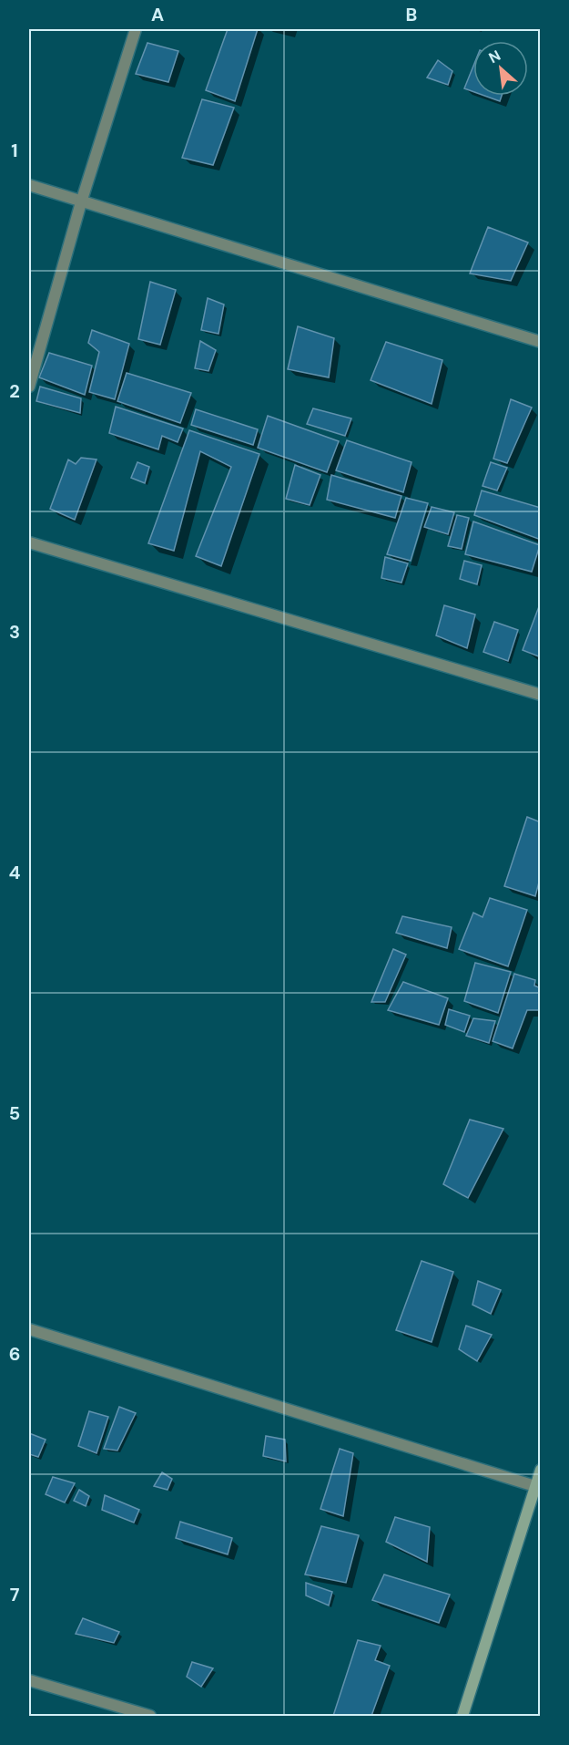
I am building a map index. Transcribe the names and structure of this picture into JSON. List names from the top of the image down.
{
  "north": "top left",
  "grid": {
    "columns": ["A", "B"],
    "rows": [
      "1",
      "2",
      "3",
      "4",
      "5",
      "6",
      "7"
    ]
  }
}
